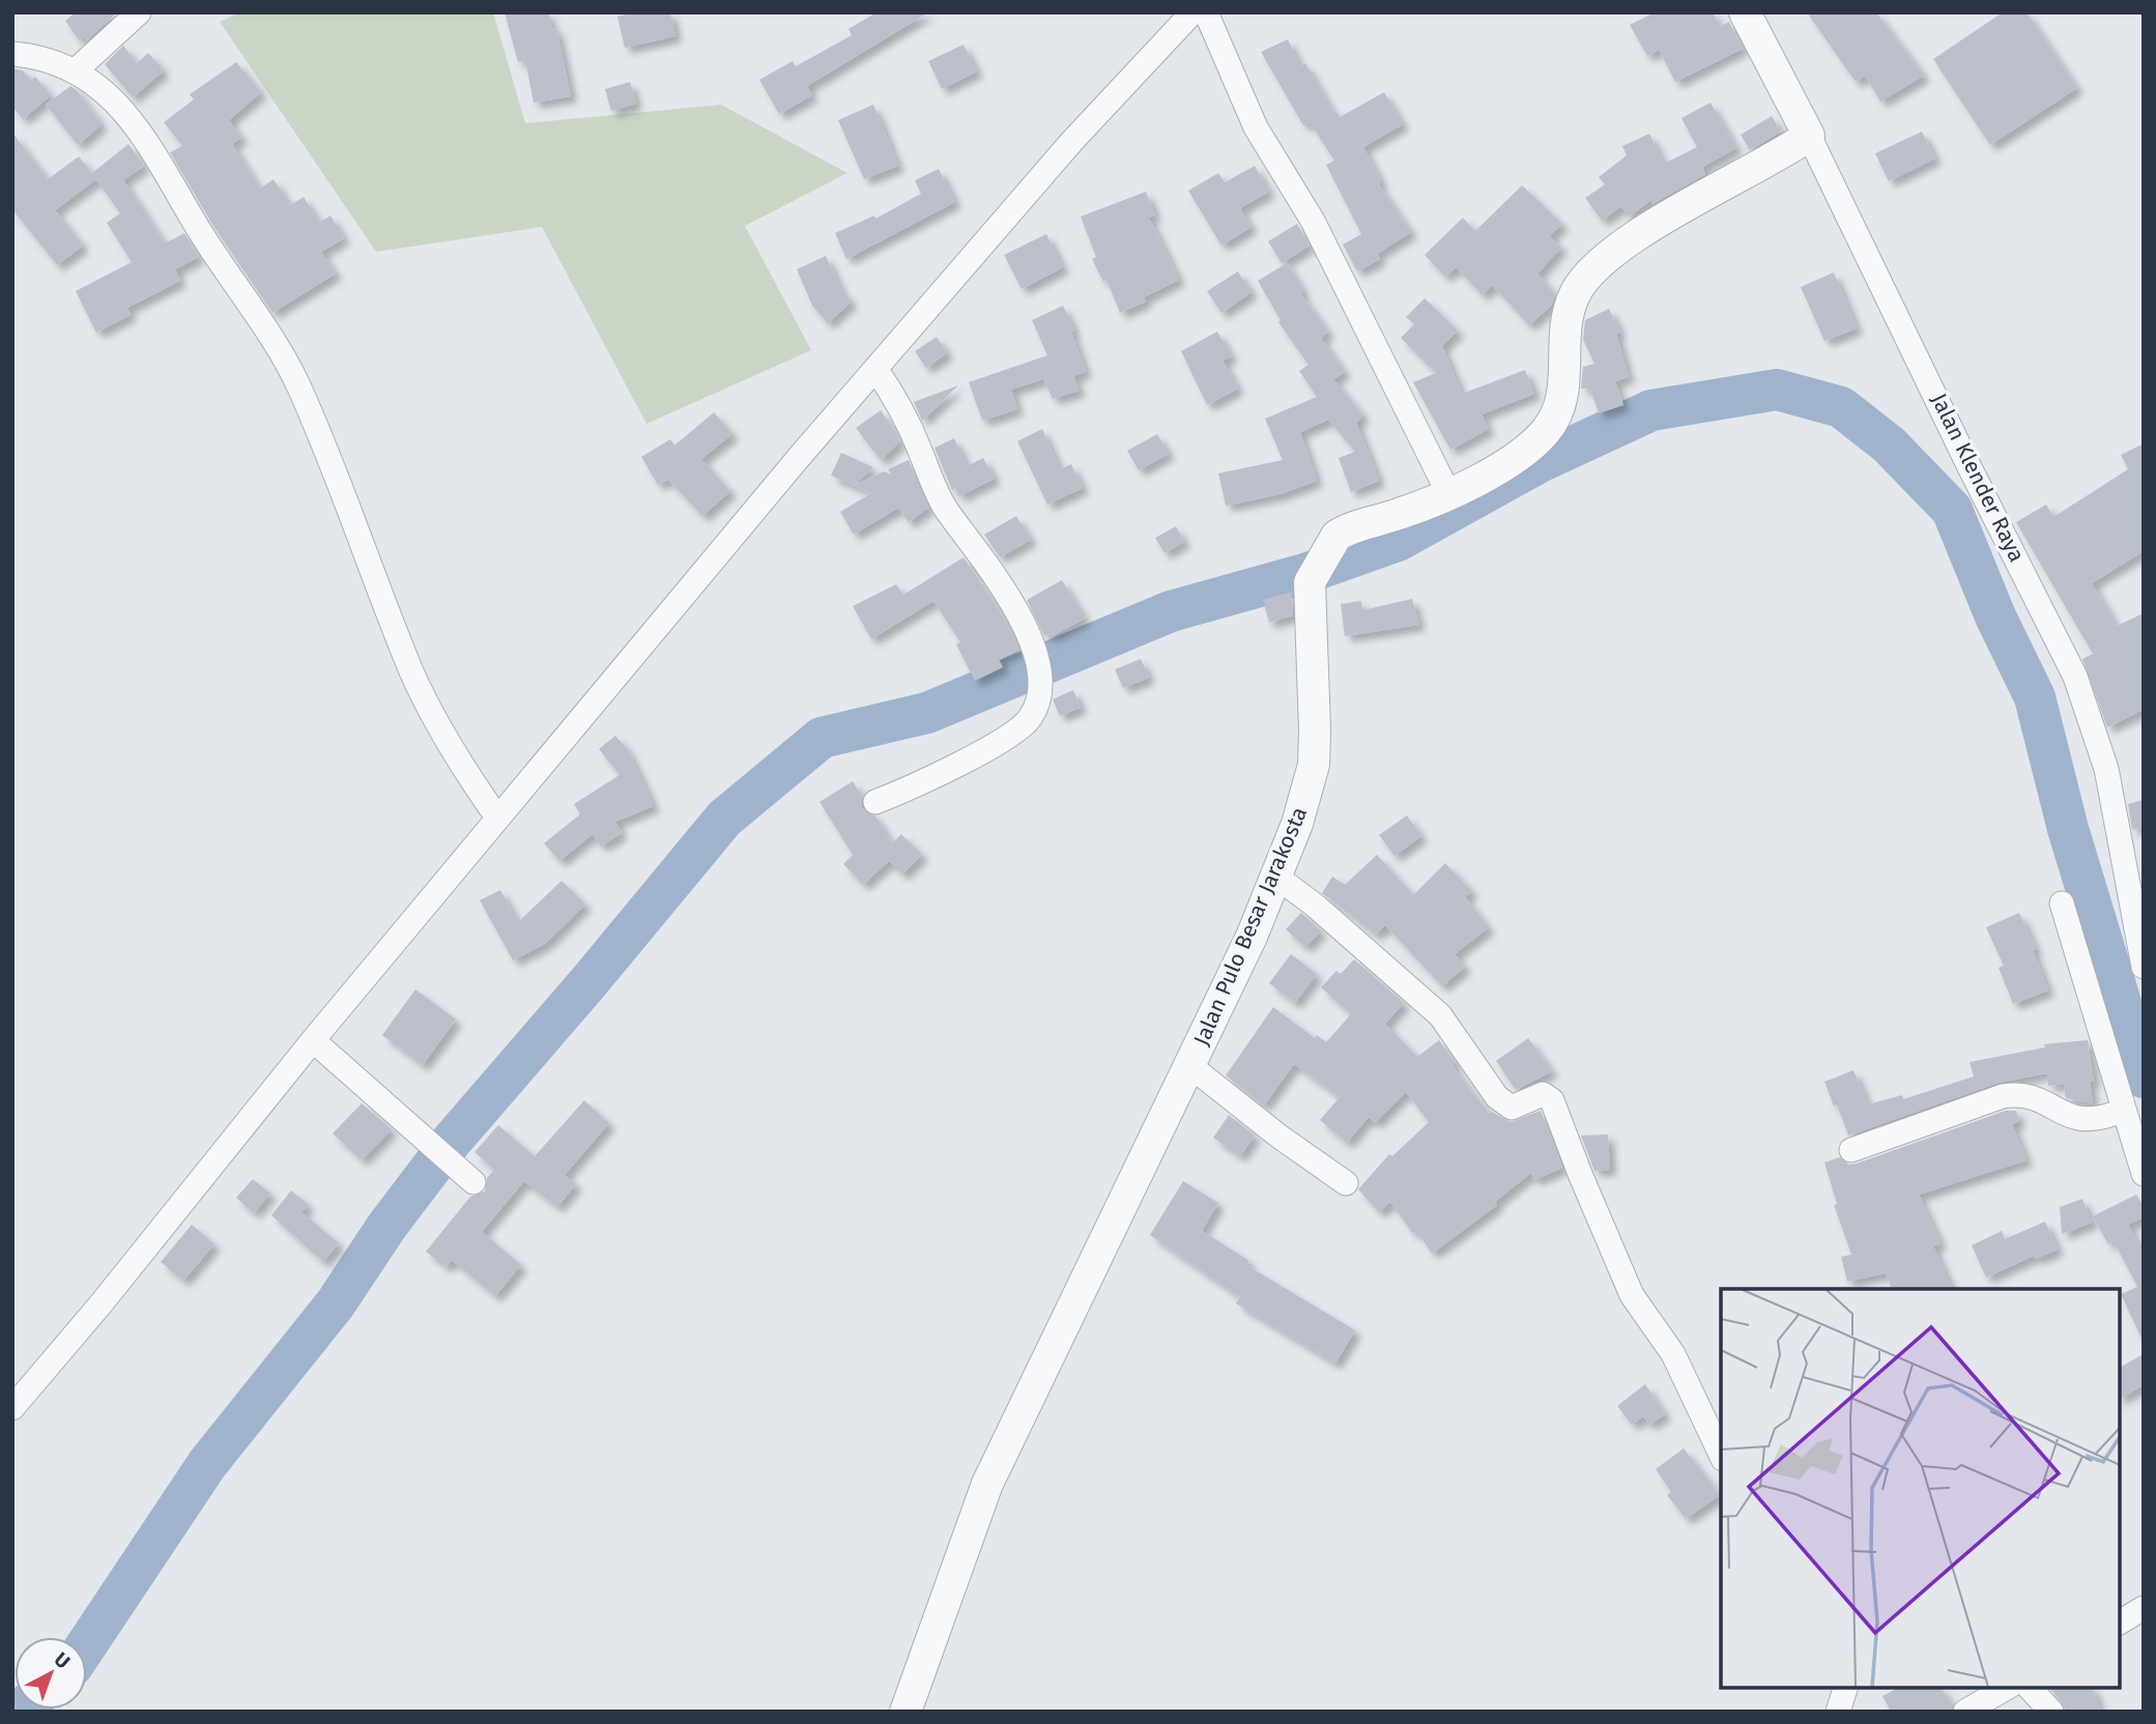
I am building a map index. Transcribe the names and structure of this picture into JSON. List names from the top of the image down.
{
  "streets": {
    "street": ["Jalan Klender Raya", "Jalan Pulo Besar Jarakosta"]
  },
  "crossings": [
    ["Jalan Klender Raya", "Jalan Pulo Besar Jarakosta"]
  ],
  "north": "top right"
}
